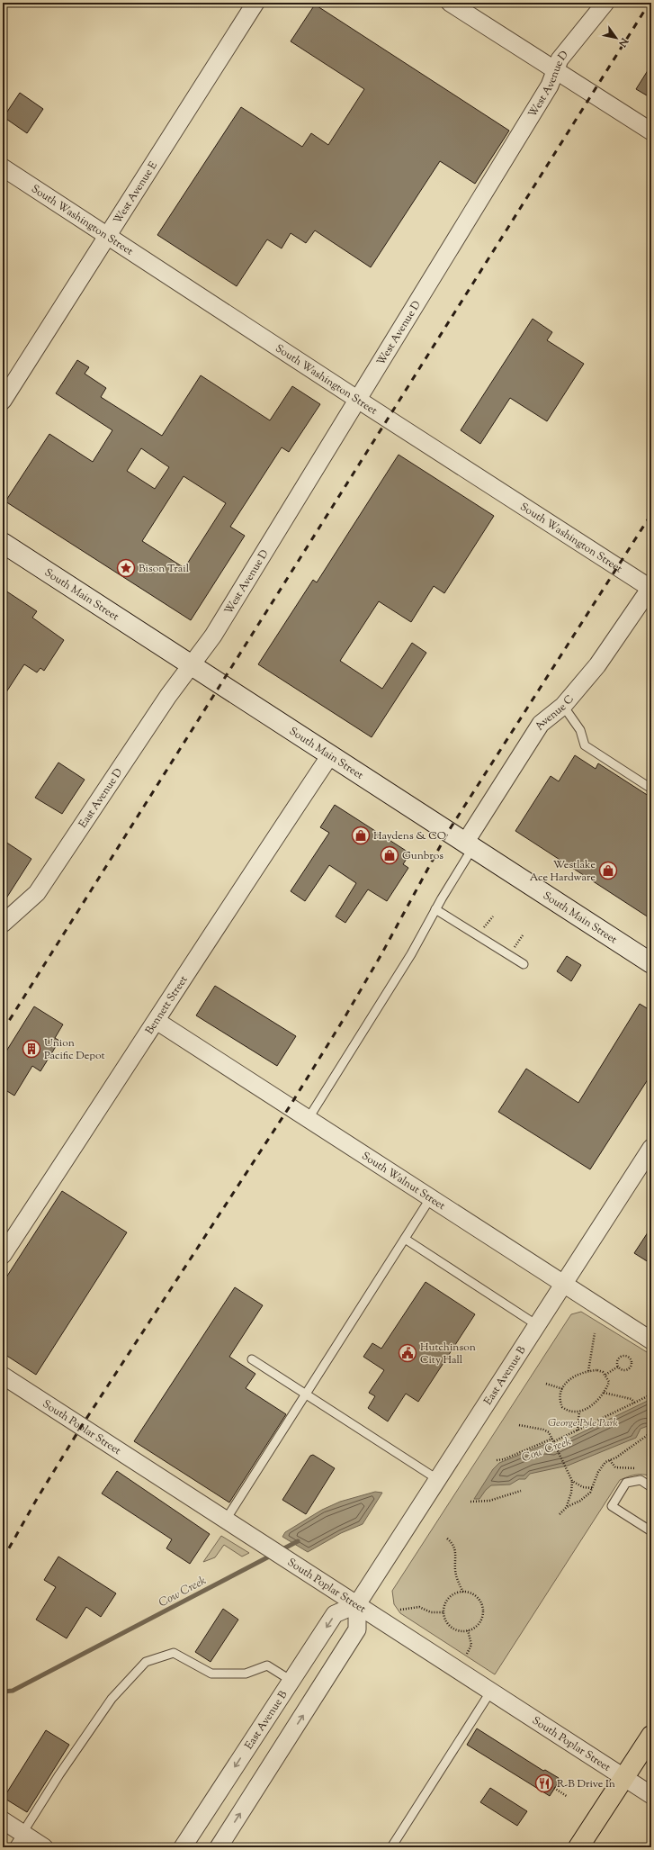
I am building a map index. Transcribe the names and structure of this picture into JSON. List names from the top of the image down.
{
  "streets": {
    "street": [
      "West Avenue D",
      "West Avenue E",
      "South Washington Street",
      "South Main Street",
      "Avenue C",
      "East Avenue D",
      "Bennett Street",
      "South Walnut Street",
      "East Avenue B",
      "South Poplar Street"
    ]
  },
  "crossings": [
    ["West Avenue D", "South Washington Street"],
    ["West Avenue D", "South Main Street"],
    ["West Avenue D", "East Avenue D"],
    ["West Avenue E", "South Washington Street"],
    ["South Washington Street", "Avenue C"],
    ["South Main Street", "Avenue C"],
    ["South Main Street", "East Avenue D"],
    ["South Main Street", "Bennett Street"],
    ["Bennett Street", "South Walnut Street"],
    ["South Walnut Street", "East Avenue B"],
    ["East Avenue B", "South Poplar Street"]
  ],
  "water": ["Cow Creek"],
  "parks": ["George Pyle Park"],
  "places": {
    "place": ["Bison Trail"],
    "shop": ["Haydens & CO", "Gunbros", "Westlake Ace Hardware"],
    "building": ["Union Pacific Depot"],
    "public building": ["Hutchinson City Hall"],
    "restaurant": ["R-B Drive In"]
  },
  "north": "bottom right"
}
